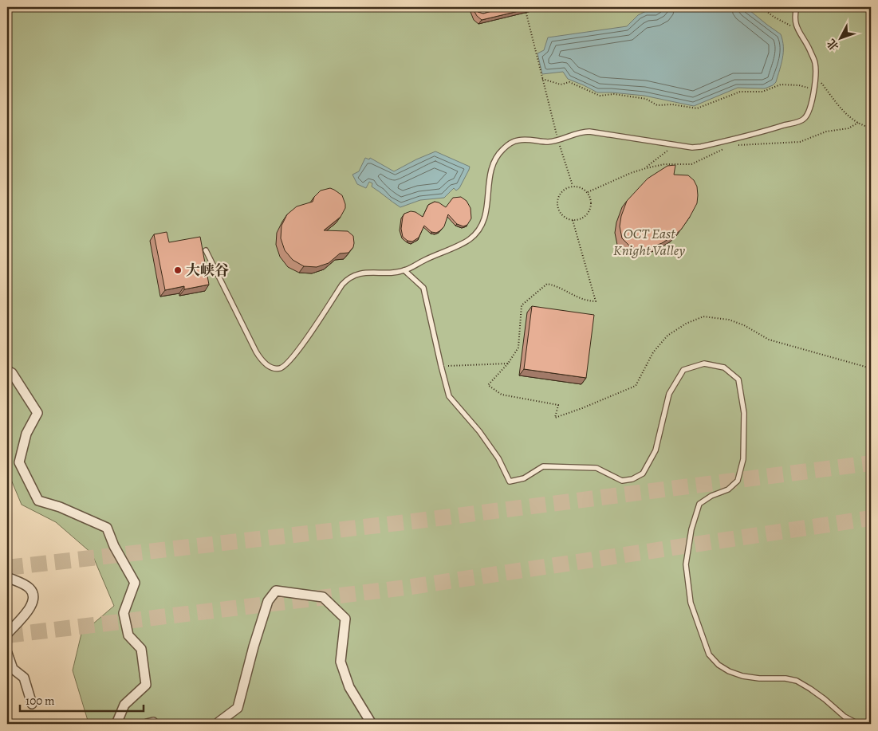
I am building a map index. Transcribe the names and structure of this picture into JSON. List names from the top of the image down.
{
  "parks": ["OCT East Knight Valley"],
  "places": ["大峡谷"],
  "scale_bar": "100 m",
  "north": "bottom left"
}
